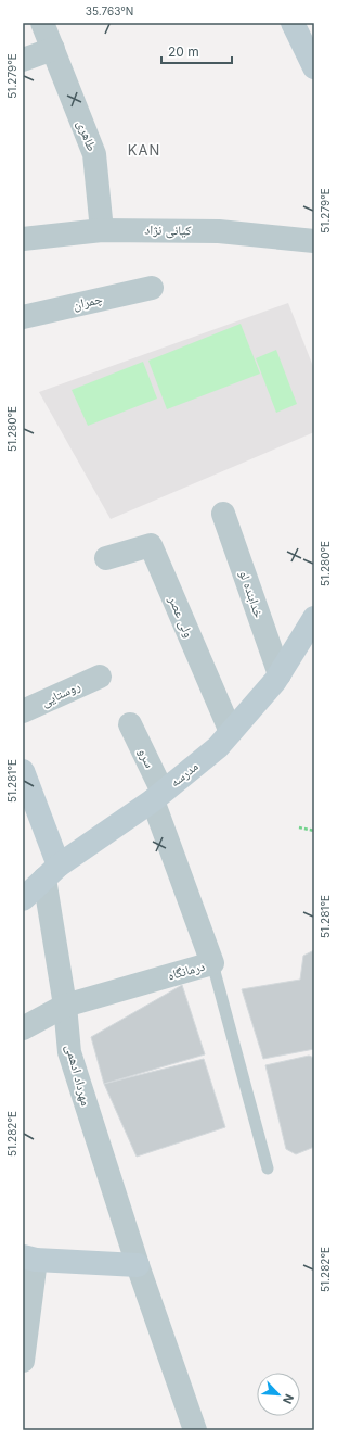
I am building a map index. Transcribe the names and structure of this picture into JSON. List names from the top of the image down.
{
  "streets": {
    "street": [
      "طاهری",
      "کیانی نژاد",
      "چمران",
      "خدابنده لو",
      "ولی عصر",
      "روستایی",
      "سرو",
      "مدرسه",
      "درمانگاه",
      "مهرداد ادهمی"
    ]
  },
  "crossings": [
    ["طاهری", "کیانی نژاد"],
    ["خدابنده لو", "مدرسه"],
    ["ولی عصر", "مدرسه"],
    ["سرو", "مدرسه"],
    ["سرو", "درمانگاه"],
    ["مدرسه", "درمانگاه"],
    ["مدرسه", "مهرداد ادهمی"],
    ["درمانگاه", "مهرداد ادهمی"]
  ],
  "districts": ["KAN"],
  "scale_bar": "20 m",
  "north": "bottom right",
  "coordinates": [
    "35.763°N",
    "51.279°E",
    "51.280°E",
    "51.281°E",
    "51.282°E"
  ]
}
